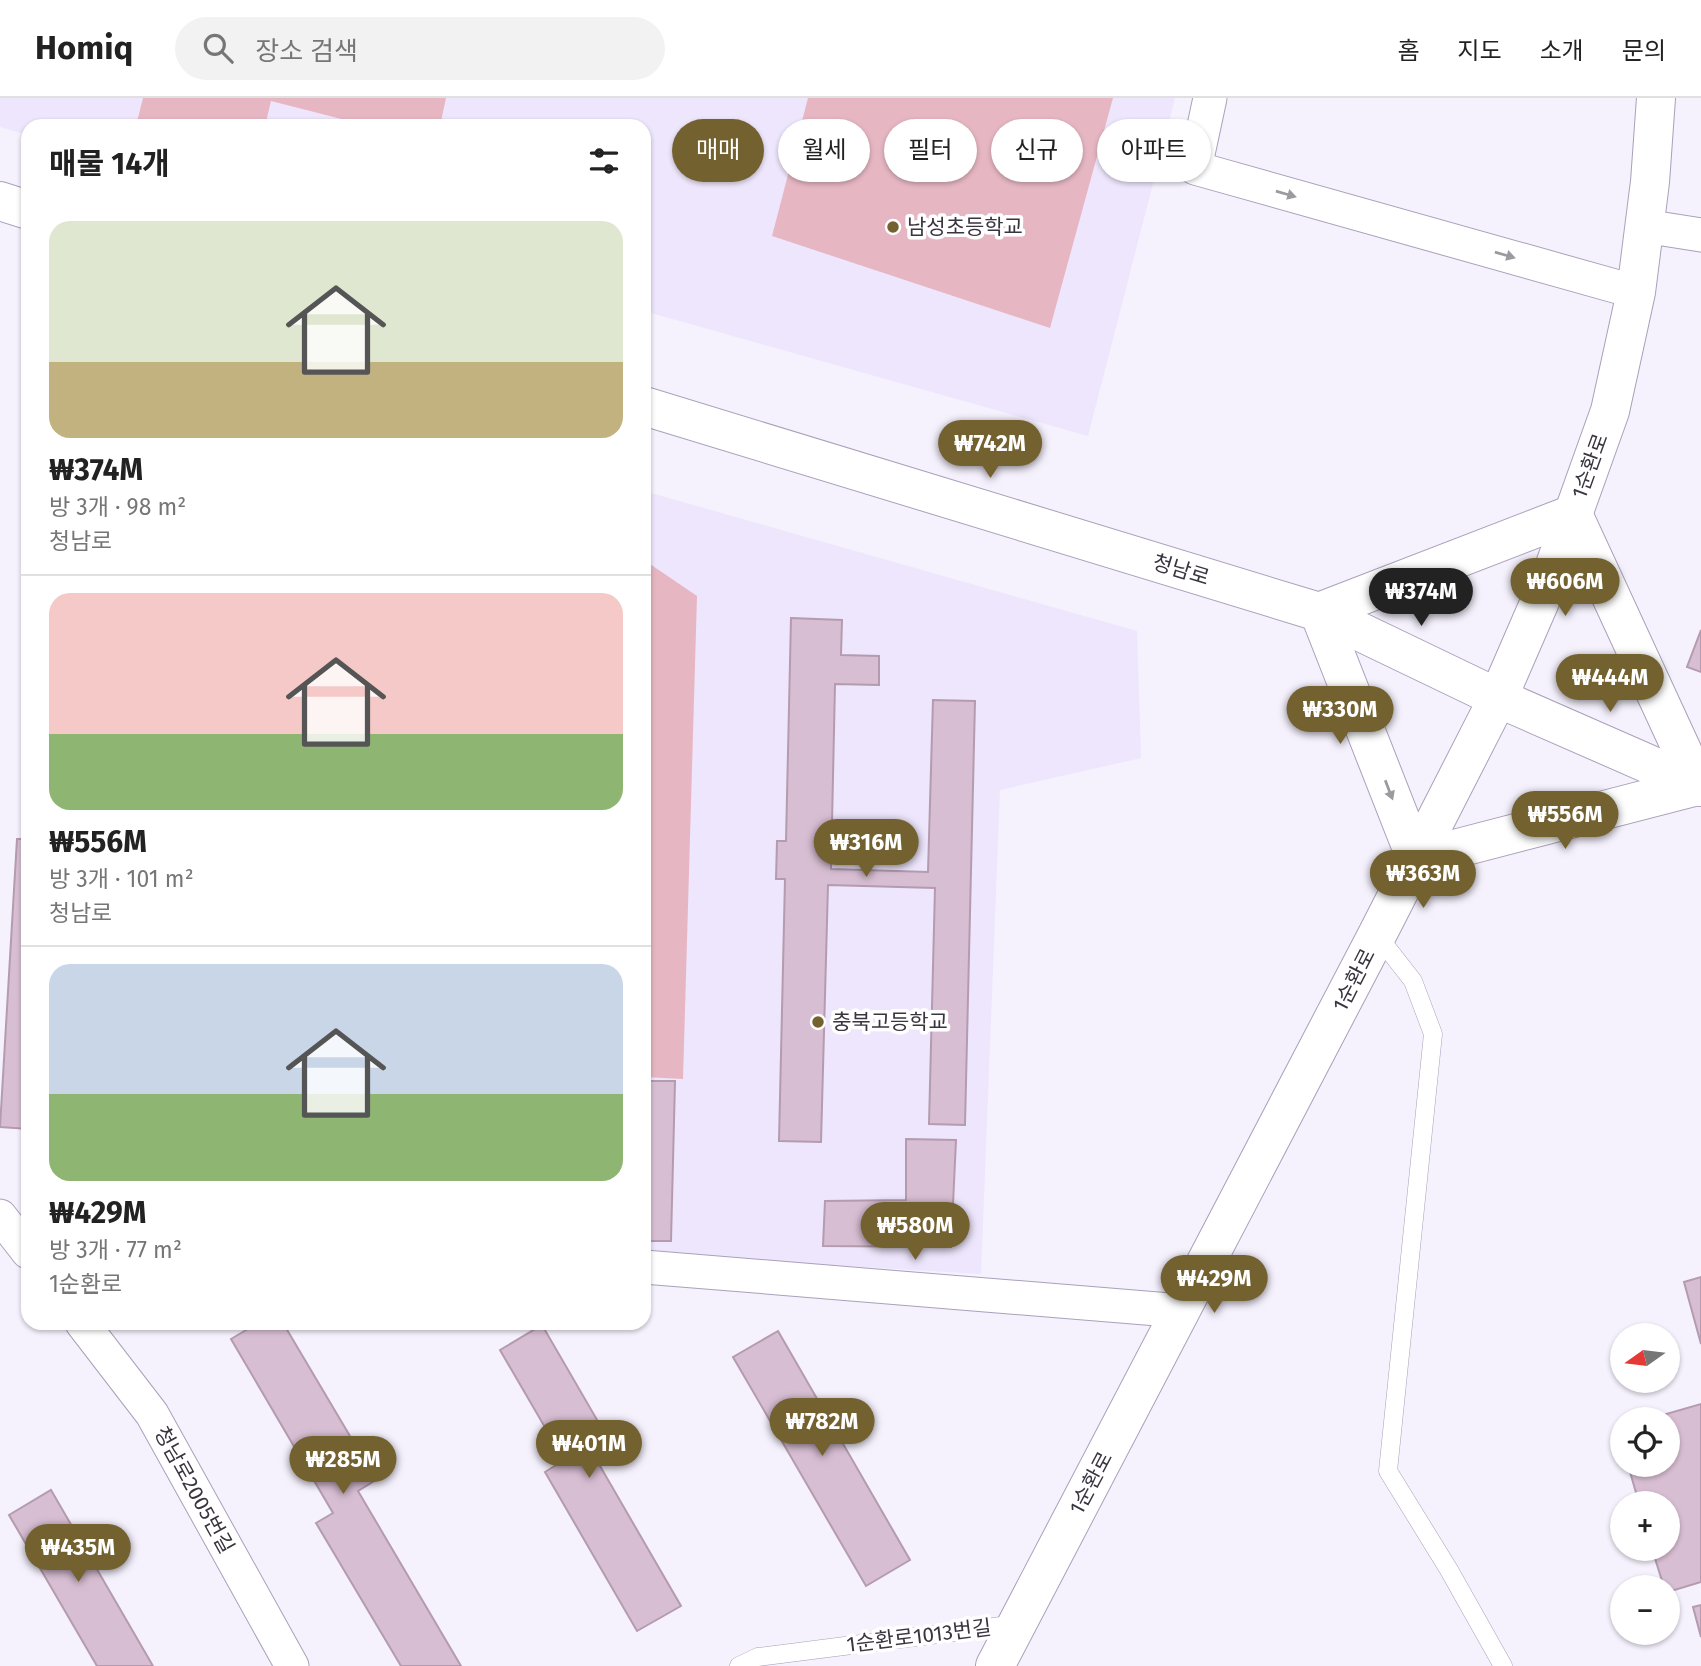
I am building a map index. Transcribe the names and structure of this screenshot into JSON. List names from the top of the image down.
{
  "streets": {
    "main road": ["1순환로", "청남로"],
    "street": ["청남로2005번길"],
    "lane": ["1순환로1013번길"]
  },
  "crossings": [
    ["1순환로", "청남로"],
    ["1순환로", "1순환로1013번길"]
  ],
  "places": ["남성초등학교", "충북고등학교"],
  "north": "left",
  "page": {
    "header": "Homiq",
    "search": "장소 검색",
    "nav": [
      "홈",
      "지도",
      "소개",
      "문의"
    ],
    "chip": [
      "매매",
      "월세",
      "필터",
      "신규",
      "아파트"
    ],
    "heading": "매물 14개",
    "list": [
      {
        "name": "₩374M",
        "note": "방 3개 · 98 m² · 청남로"
      },
      {
        "name": "₩556M",
        "note": "방 3개 · 101 m² · 청남로"
      },
      {
        "name": "₩429M",
        "note": "방 3개 · 77 m² · 1순환로"
      }
    ],
    "price": [
      "₩742M",
      "₩606M",
      "₩374M",
      "₩444M",
      "₩330M",
      "₩556M",
      "₩316M",
      "₩363M",
      "₩580M",
      "₩429M",
      "₩782M",
      "₩401M",
      "₩285M",
      "₩435M"
    ],
    "map_buttons": ["+", "−"]
  }
}
